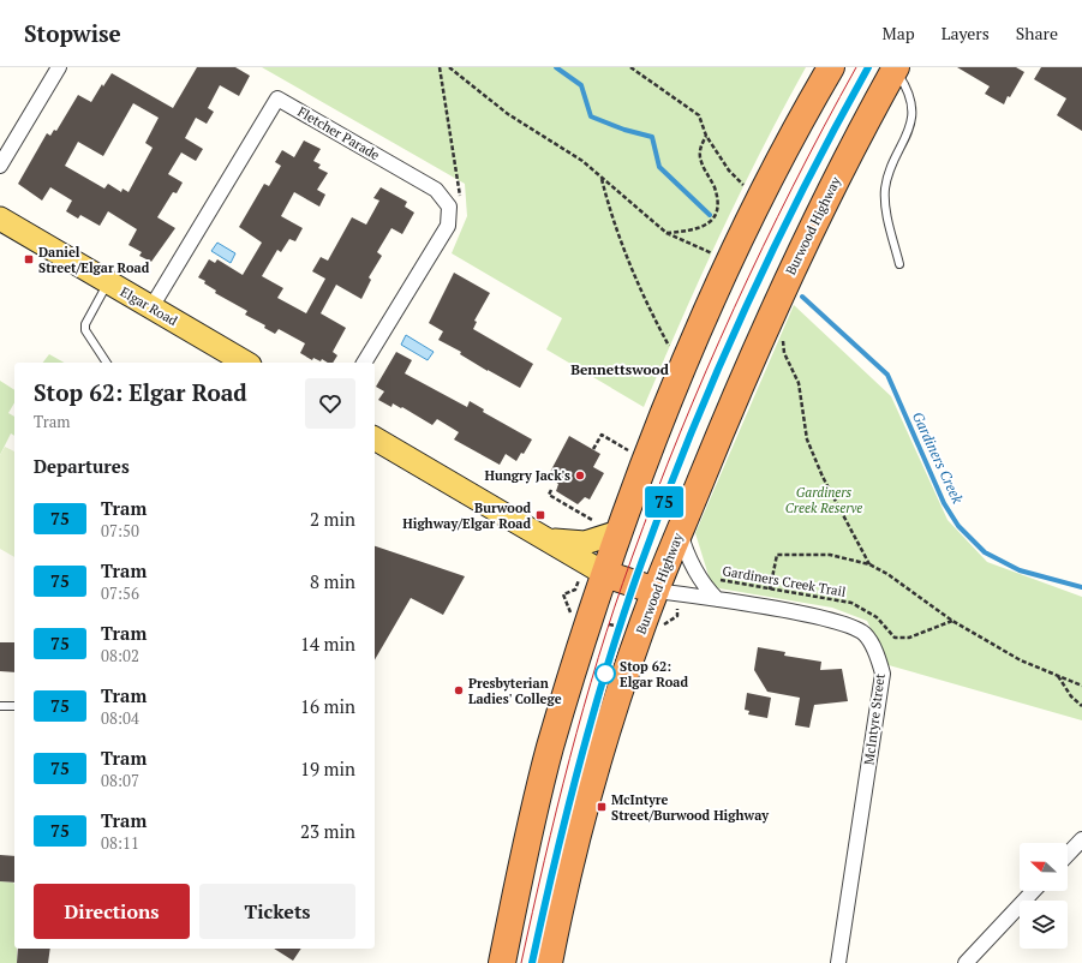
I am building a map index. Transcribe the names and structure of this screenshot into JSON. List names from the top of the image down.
{
  "streets": {
    "highway": ["Burwood Highway"],
    "main road": ["Elgar Road"],
    "street": ["Fletcher Parade", "McIntyre Street"],
    "path": ["Gardiners Creek Trail"]
  },
  "crossings": [
    ["Fletcher Parade", "Elgar Road"],
    ["Burwood Highway", "McIntyre Street"]
  ],
  "districts": ["Bennettswood"],
  "water": ["Gardiners Creek"],
  "parks": ["Gardiners Creek Reserve"],
  "places": {
    "transit": ["Daniel Street/Elgar Road", "Burwood Highway/Elgar Road", "McIntyre Street/Burwood Highway"],
    "other": ["Hungry Jack's", "Stop 62: Elgar Road", "Presbyterian Ladies' College"]
  },
  "lines": ["tram line 75"],
  "north": "left",
  "page": {
    "header": "Stopwise",
    "nav": ["Map", "Layers", "Share"],
    "on_map": "75",
    "heading": [
      ["Stop 62: Elgar Road", "Tram"],
      "Departures"
    ],
    "list": [
      {
        "mark": "75",
        "name": "Tram",
        "note": "07:50",
        "value": "2 min"
      },
      {
        "mark": "75",
        "name": "Tram",
        "note": "07:56",
        "value": "8 min"
      },
      {
        "mark": "75",
        "name": "Tram",
        "note": "08:02",
        "value": "14 min"
      },
      {
        "mark": "75",
        "name": "Tram",
        "note": "08:04",
        "value": "16 min"
      },
      {
        "mark": "75",
        "name": "Tram",
        "note": "08:07",
        "value": "19 min"
      },
      {
        "mark": "75",
        "name": "Tram",
        "note": "08:11",
        "value": "23 min"
      }
    ],
    "buttons": ["Directions", "Tickets"]
  }
}
